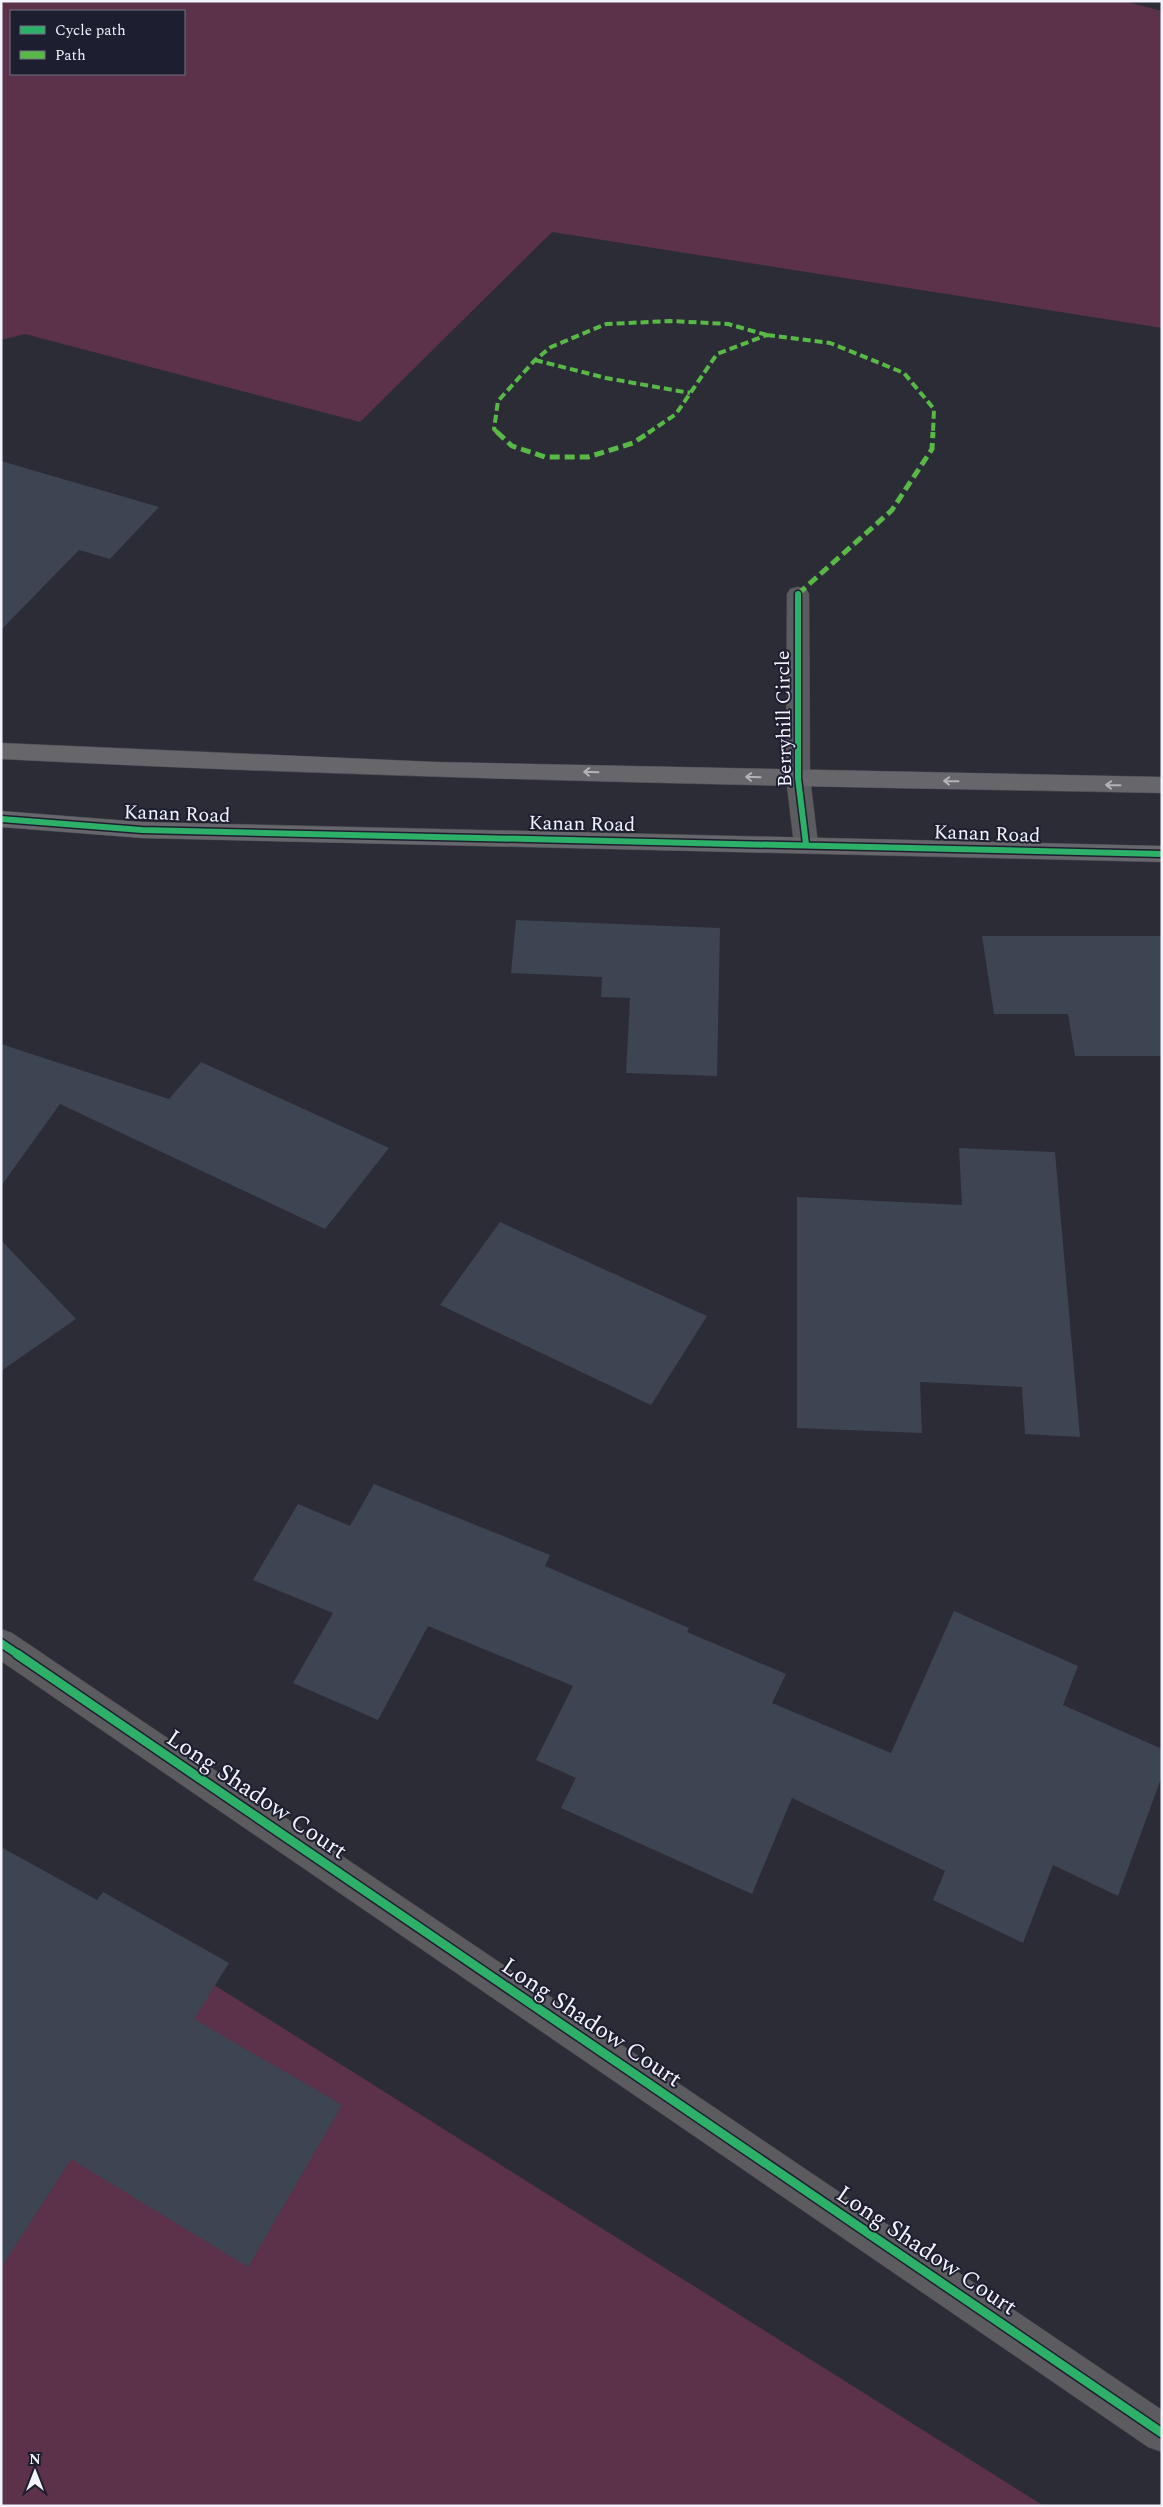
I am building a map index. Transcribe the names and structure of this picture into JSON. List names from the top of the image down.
{
  "streets": {
    "main road": ["Kanan Road"],
    "street": ["Berryhill Circle", "Long Shadow Court"]
  },
  "crossings": [
    ["Berryhill Circle", "Kanan Road"]
  ],
  "legend": ["Cycle path", "Path"],
  "north": "top"
}
